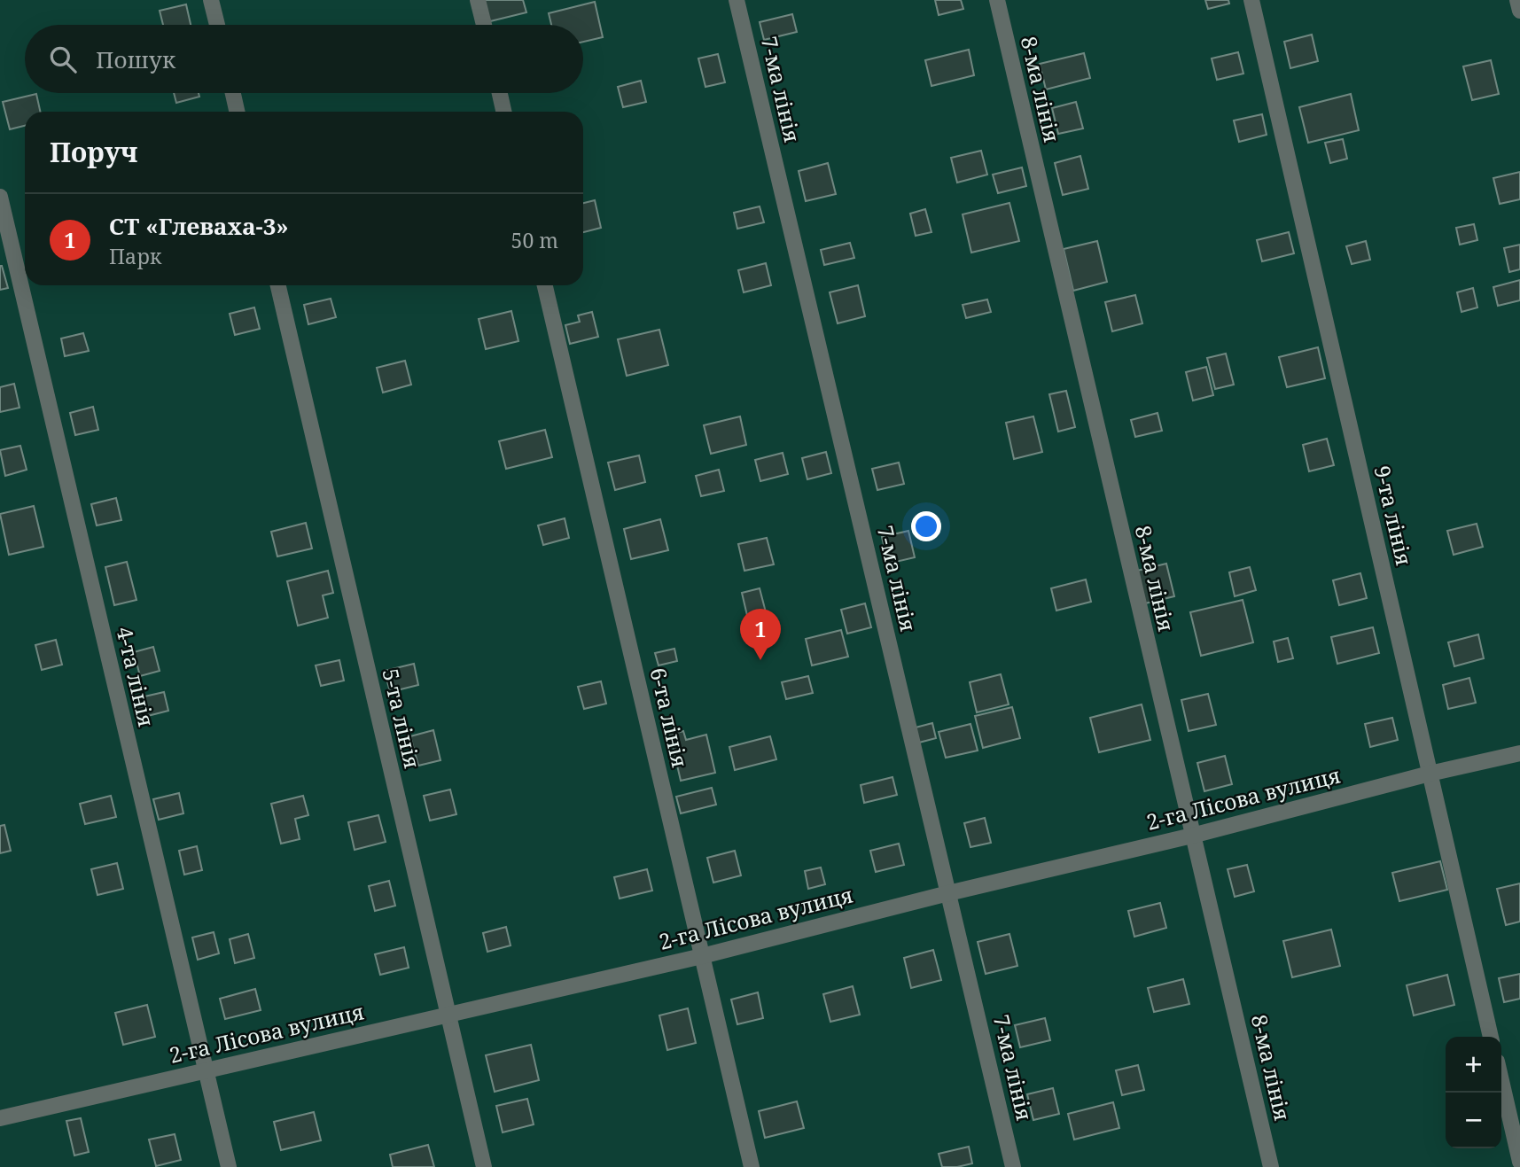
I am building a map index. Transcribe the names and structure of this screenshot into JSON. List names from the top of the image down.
{
  "streets": {
    "street": [
      "7-ма лінія",
      "8-ма лінія",
      "9-та лінія",
      "4-та лінія",
      "6-та лінія",
      "5-та лінія",
      "2-га Лісова вулиця"
    ]
  },
  "crossings": [
    ["7-ма лінія", "2-га Лісова вулиця"],
    ["8-ма лінія", "2-га Лісова вулиця"],
    ["9-та лінія", "2-га Лісова вулиця"],
    ["4-та лінія", "2-га Лісова вулиця"],
    ["6-та лінія", "2-га Лісова вулиця"],
    ["5-та лінія", "2-га Лісова вулиця"]
  ],
  "page": {
    "search": "Пошук",
    "heading": "Поруч",
    "list": [
      {
        "mark": "1",
        "name": "СТ «Глеваха-3»",
        "note": "Парк",
        "value": "50 m"
      }
    ],
    "pins": "1",
    "map_buttons": ["+", "−"]
  }
}
